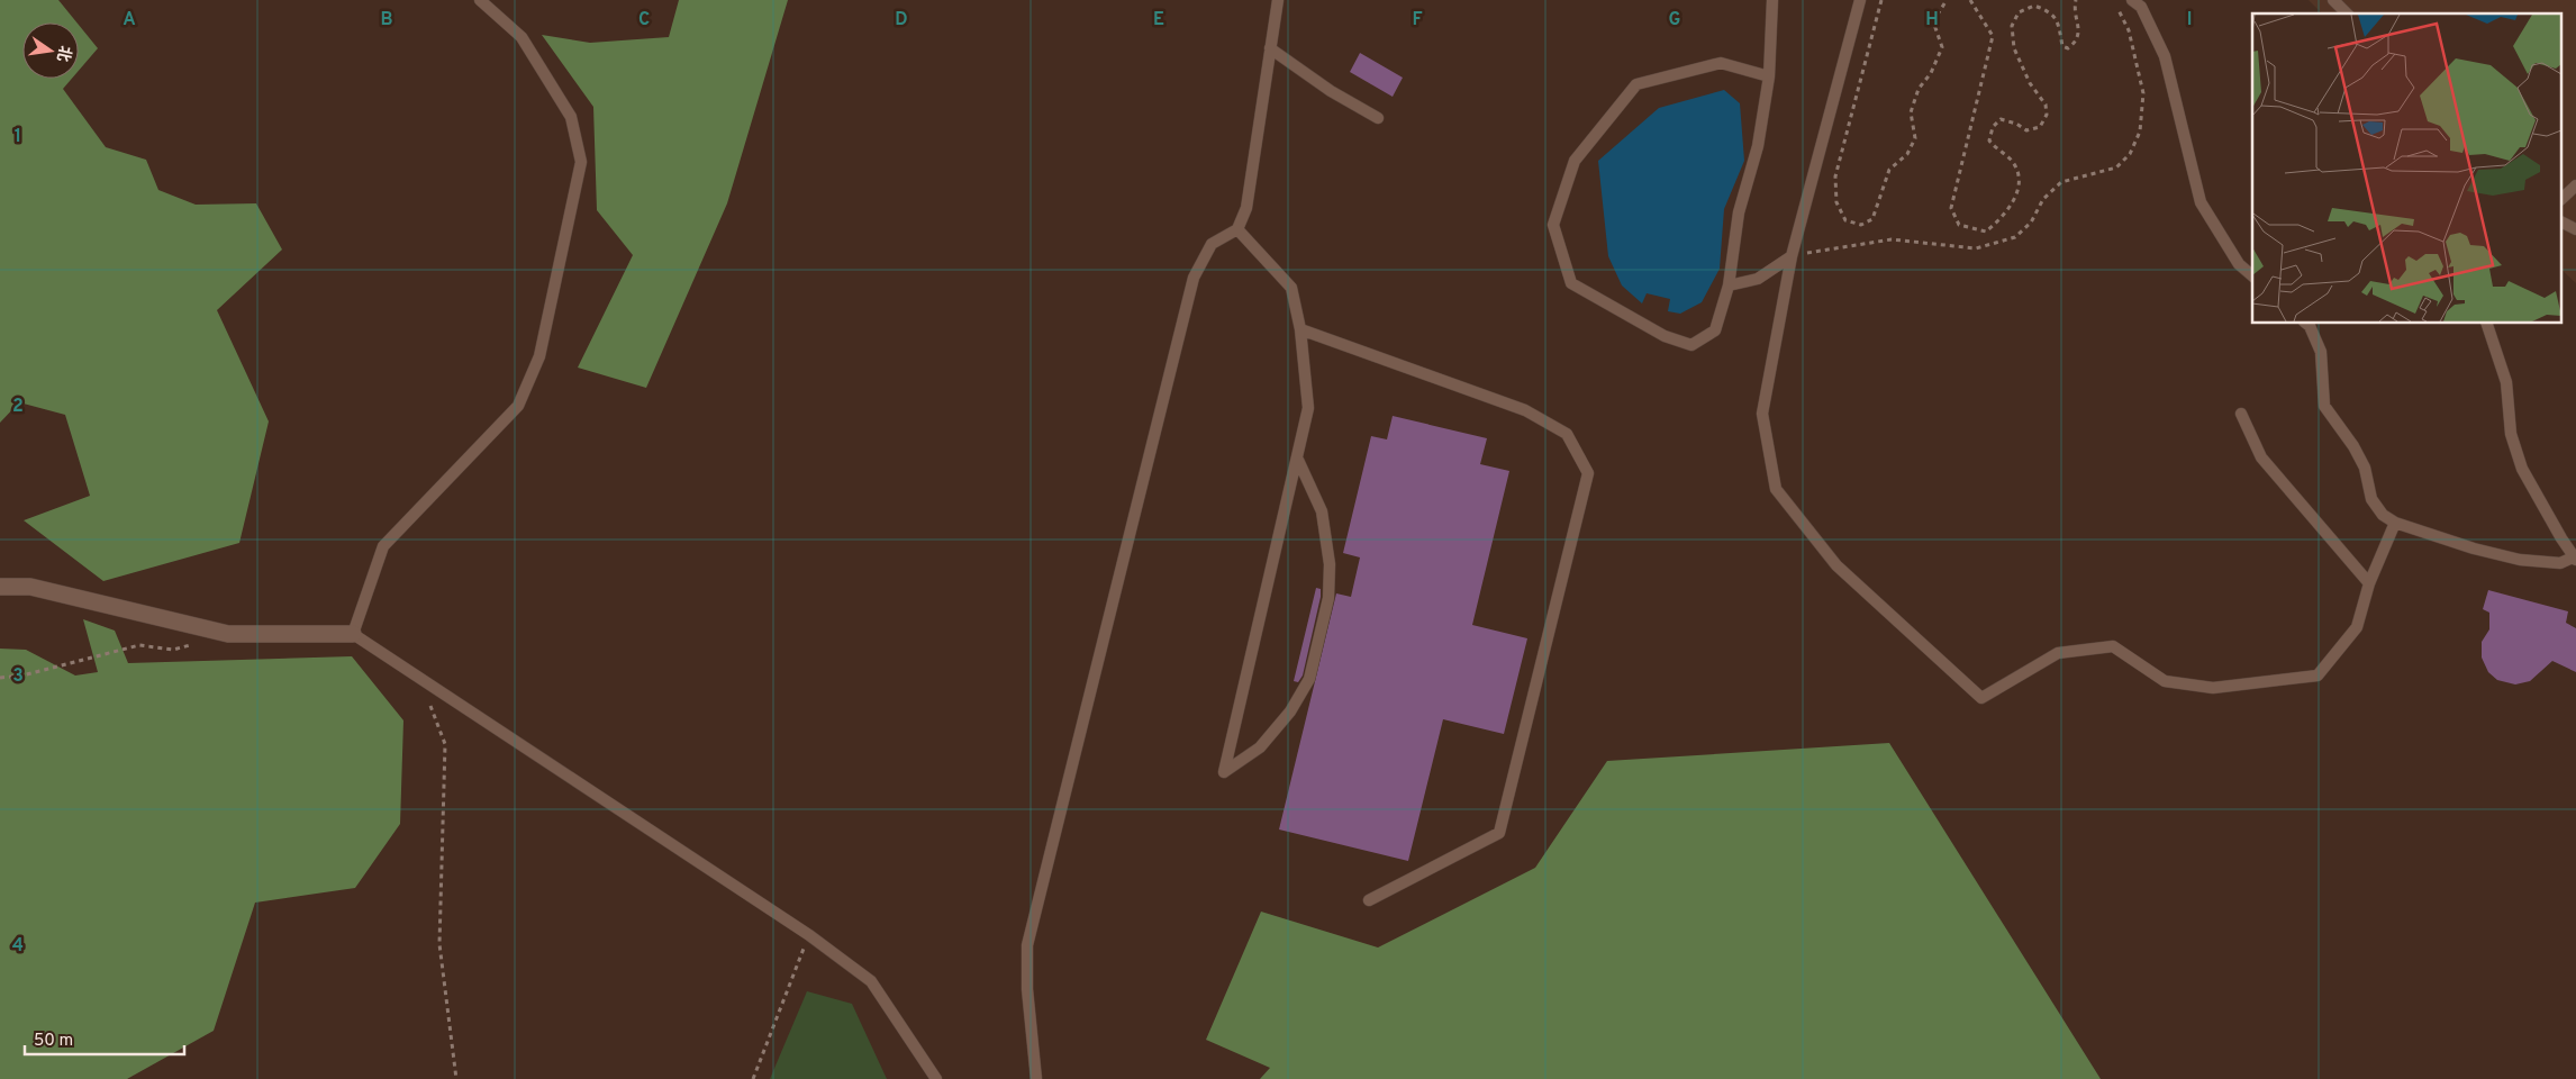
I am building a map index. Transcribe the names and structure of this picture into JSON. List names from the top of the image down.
{
  "scale_bar": "50 m",
  "north": "right",
  "grid": {
    "columns": [
      "A",
      "B",
      "C",
      "D",
      "E",
      "F",
      "G",
      "H",
      "I"
    ],
    "rows": [
      "1",
      "2",
      "3",
      "4"
    ]
  }
}
